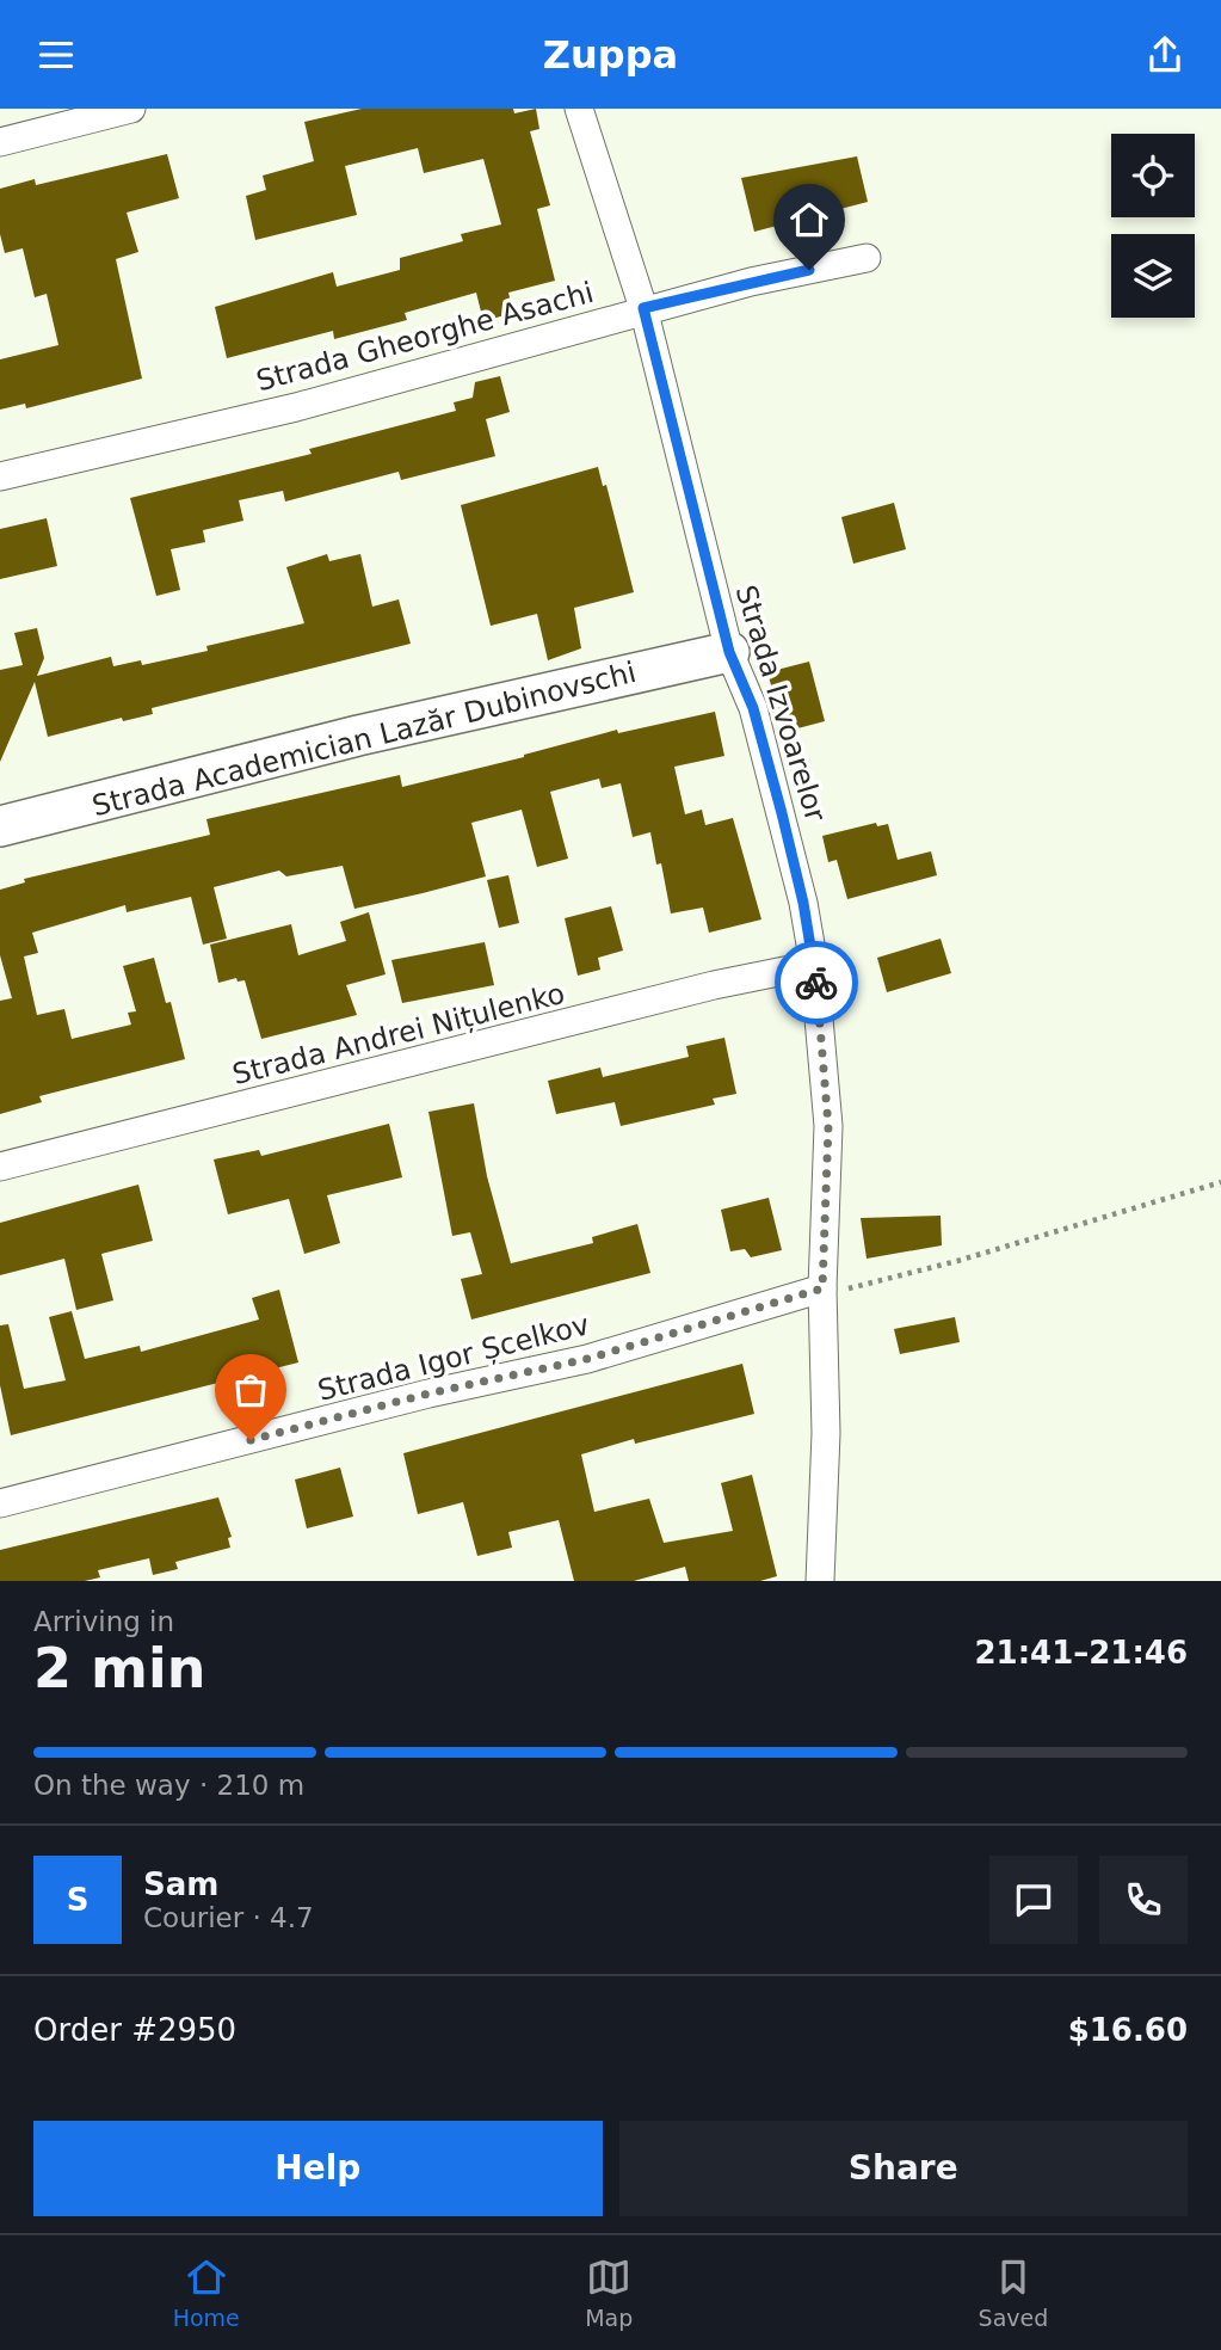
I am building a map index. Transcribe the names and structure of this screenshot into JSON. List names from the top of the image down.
{
  "streets": {
    "street": [
      "Strada Gheorghe Asachi",
      "Strada Izvoarelor",
      "Strada Academician Lazăr Dubinovschi",
      "Strada Andrei Nițulenko",
      "Strada Igor Șсelkov"
    ]
  },
  "crossings": [
    ["Strada Gheorghe Asachi", "Strada Izvoarelor"],
    ["Strada Izvoarelor", "Strada Academician Lazăr Dubinovschi"],
    ["Strada Izvoarelor", "Strada Andrei Nițulenko"],
    ["Strada Izvoarelor", "Strada Igor Șсelkov"]
  ],
  "page": {
    "header": "Zuppa",
    "heading": ["2 min", "Arriving in", "21:41–21:46"],
    "panel": [
      "Sam",
      "Courier · 4.7",
      "Order #2950",
      "$16.60"
    ],
    "bar": "On the way · 210 m",
    "round": "S",
    "buttons": ["Help", "Share"],
    "tabs": ["Home", "Map", "Saved"]
  }
}
